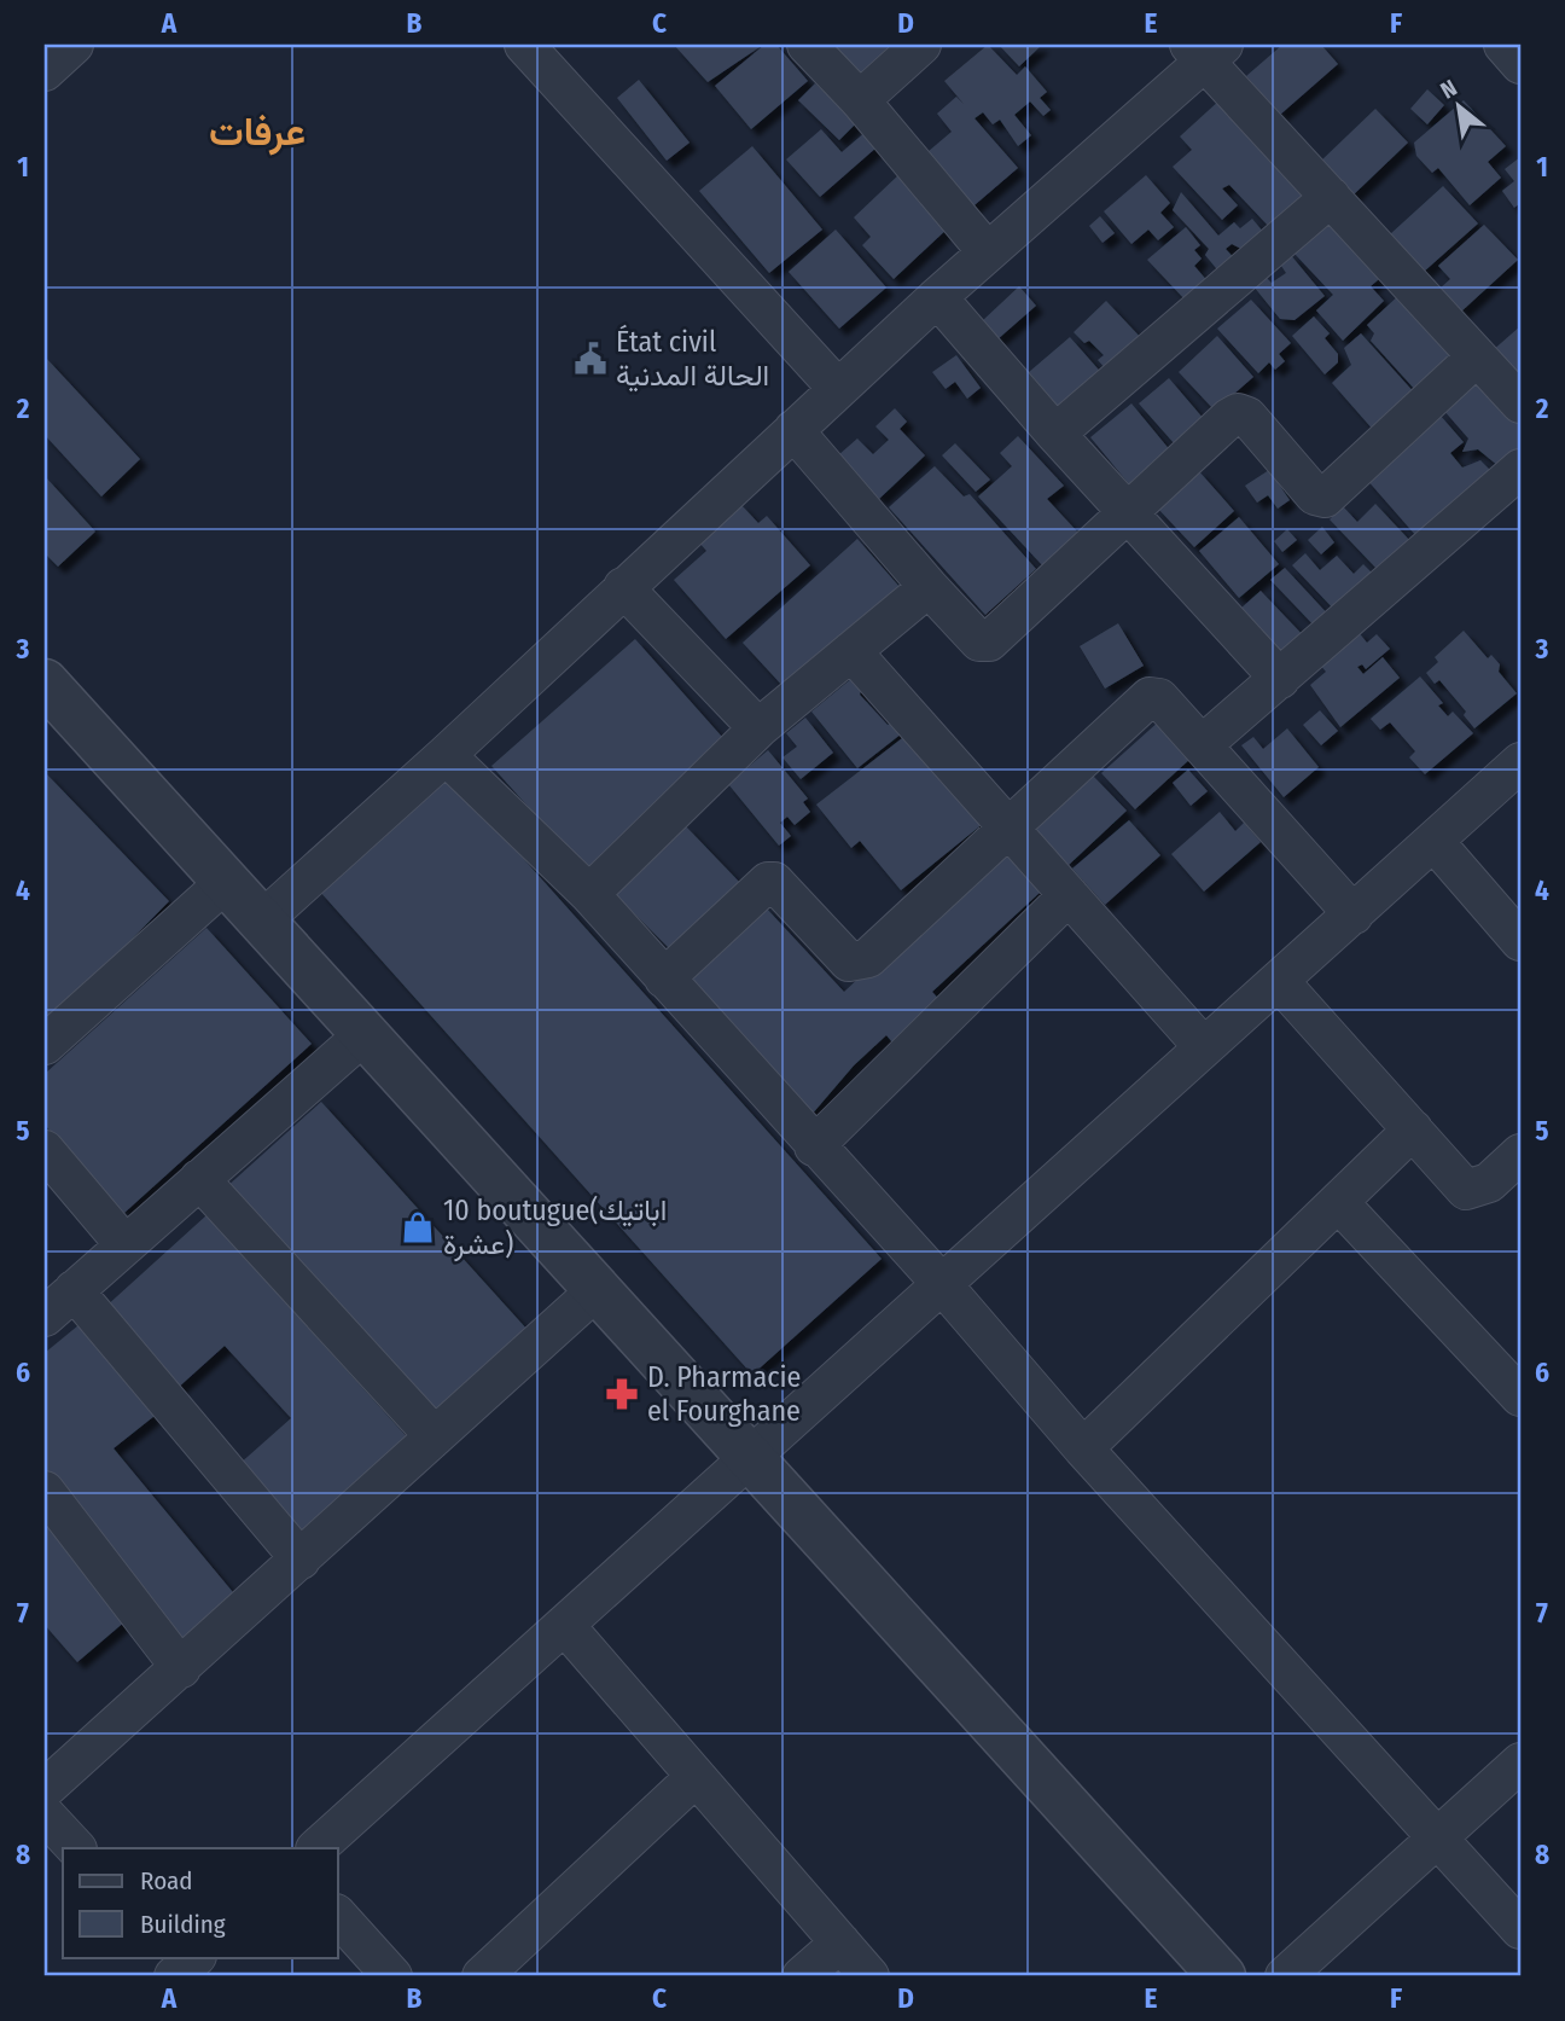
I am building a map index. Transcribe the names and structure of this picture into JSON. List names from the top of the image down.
{
  "districts": ["عرفات"],
  "places": {
    "public building": ["État civil الحالة المدنية"],
    "shop": ["10 boutugue(اباتيك عشرة)"],
    "pharmacy": ["D. Pharmacie el Fourghane"]
  },
  "legend": ["Road", "Building"],
  "north": "top left",
  "grid": {
    "columns": [
      "A",
      "B",
      "C",
      "D",
      "E",
      "F"
    ],
    "rows": [
      "1",
      "2",
      "3",
      "4",
      "5",
      "6",
      "7",
      "8"
    ]
  }
}
